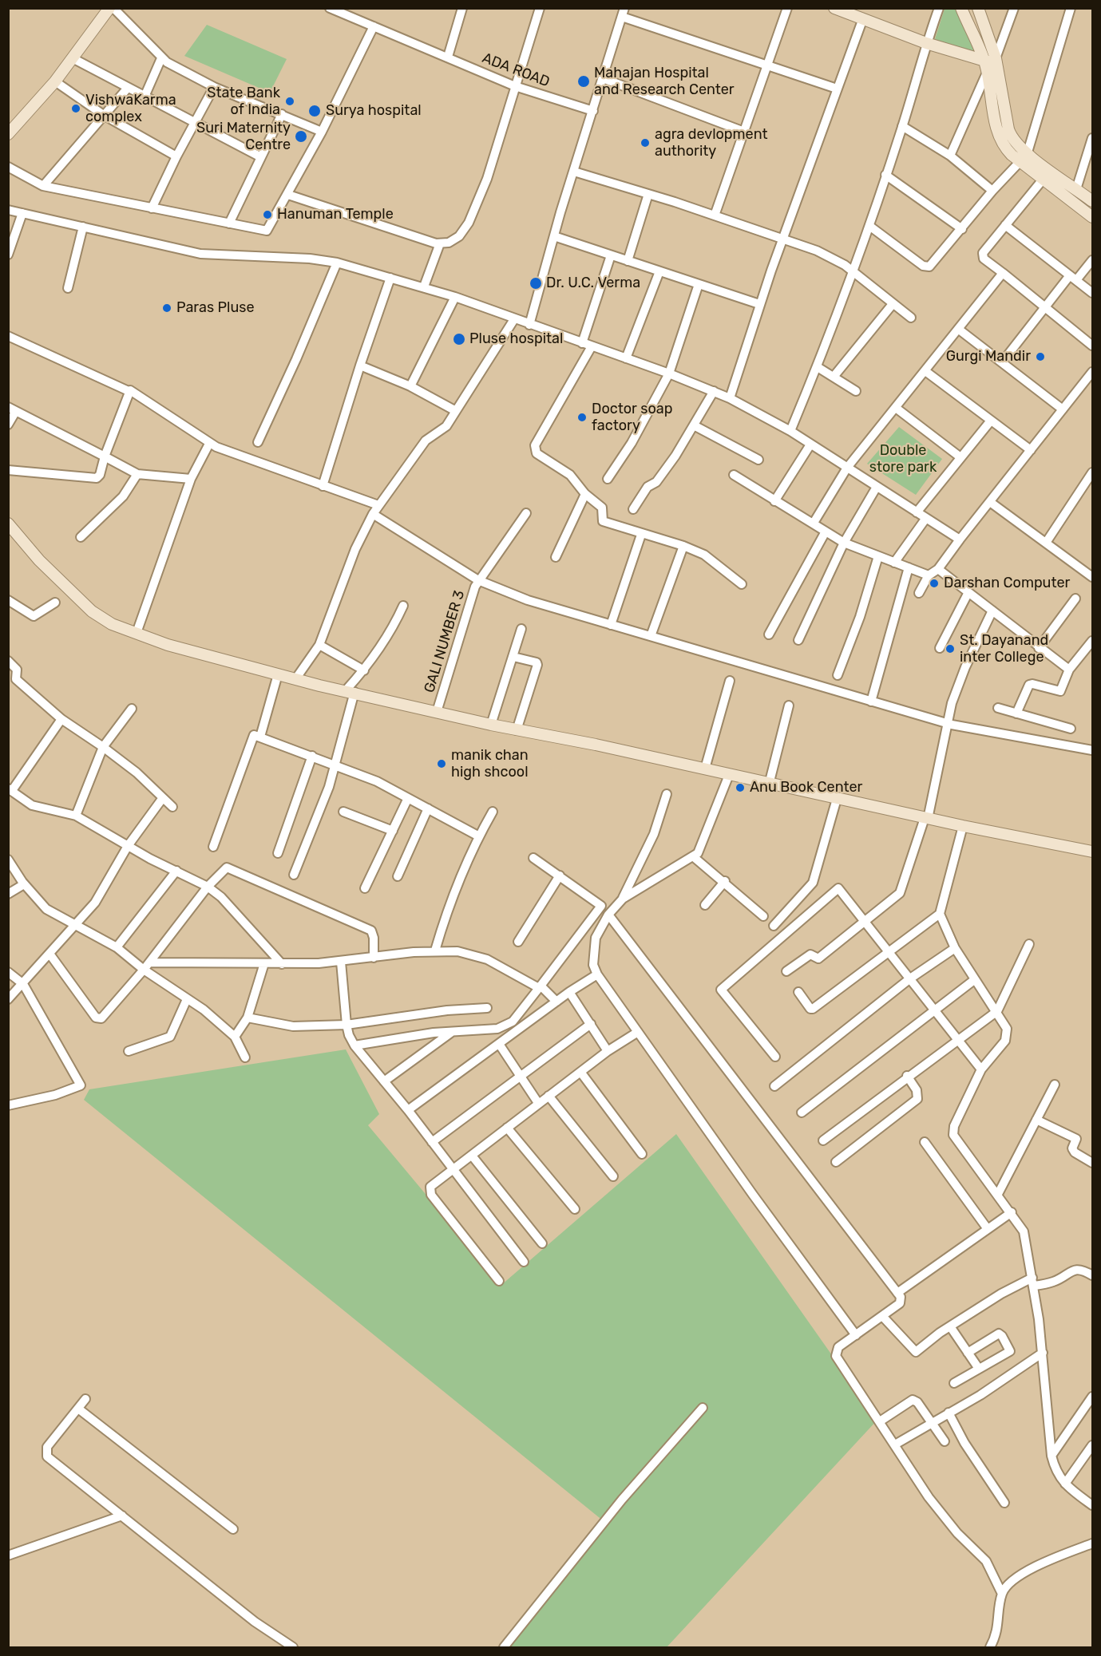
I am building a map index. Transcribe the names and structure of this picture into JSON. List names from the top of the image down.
{
  "streets": {
    "street": ["ADA ROAD", "GALI NUMBER 3"]
  },
  "parks": ["Double store park"],
  "places": [
    "Mahajan Hospital and Research Center",
    "State Bank of India",
    "VishwaKarma complex",
    "Surya hospital",
    "Suri Maternity Centre",
    "agra devlopment authority",
    "Hanuman Temple",
    "Dr. U.C. Verma",
    "Paras Pluse",
    "Pluse hospital",
    "Gurgi Mandir",
    "Doctor soap factory",
    "Darshan Computer",
    "St. Dayanand inter College",
    "manik chan high shcool",
    "Anu Book Center"
  ]
}
